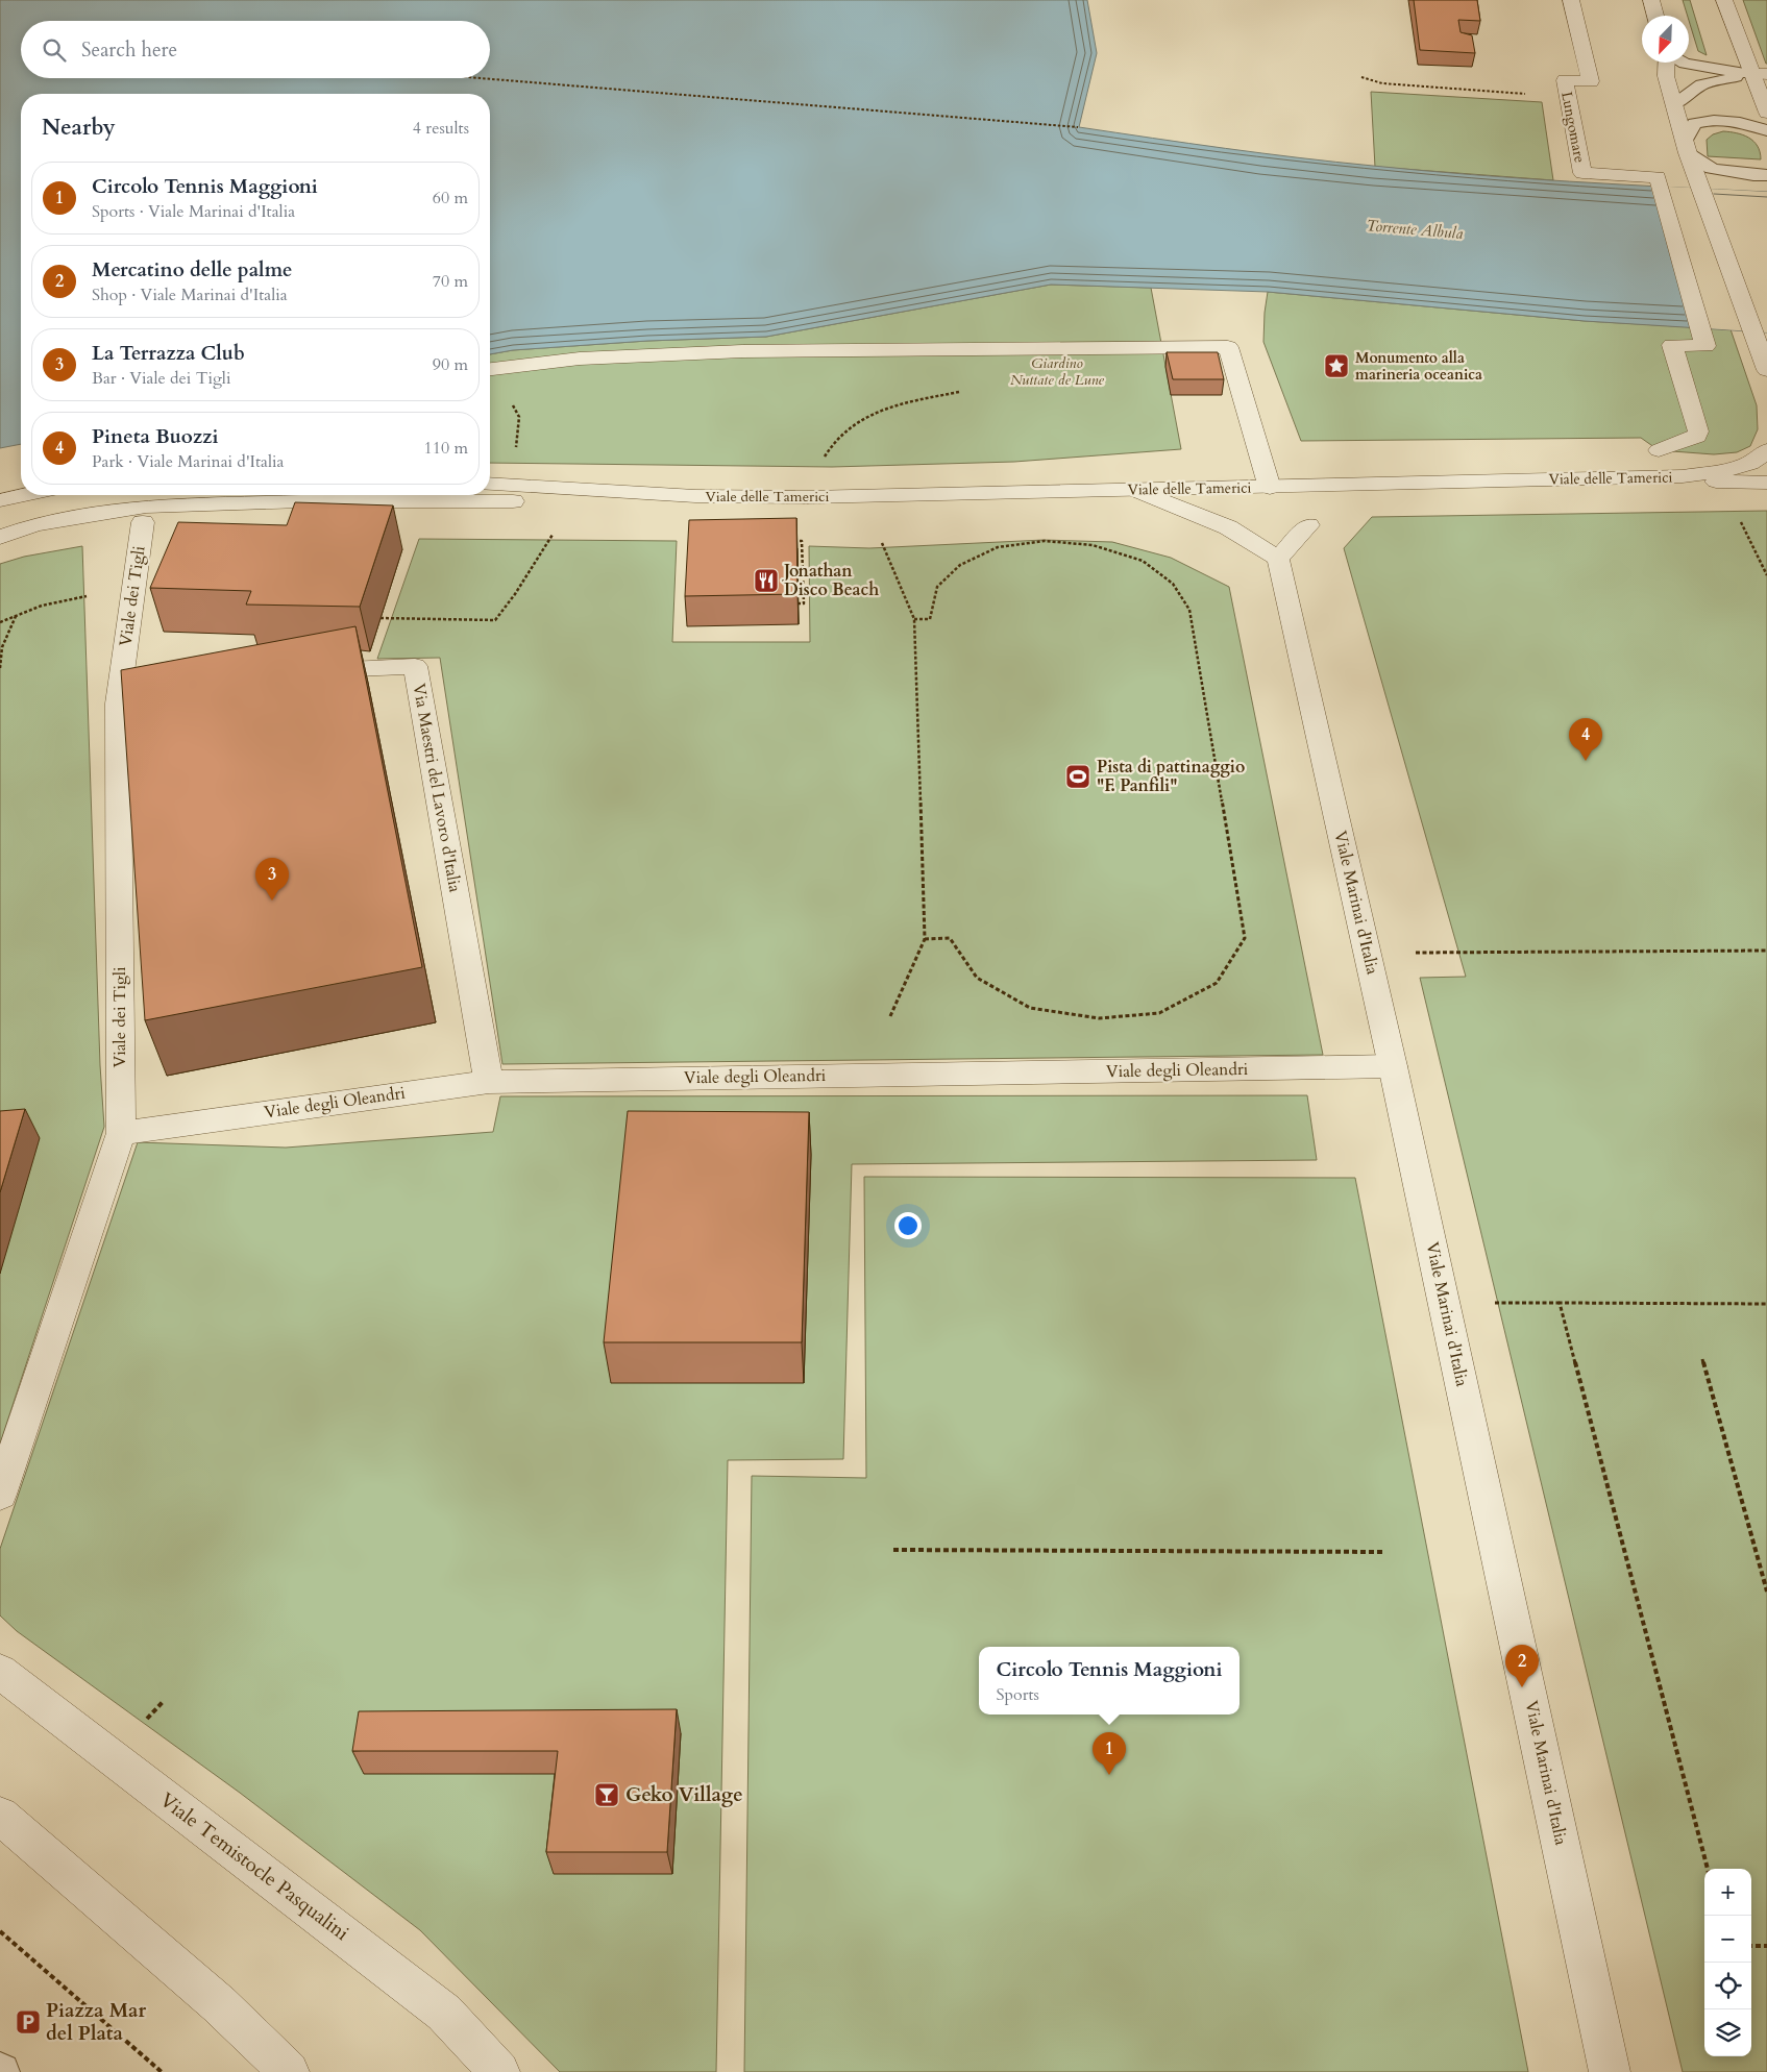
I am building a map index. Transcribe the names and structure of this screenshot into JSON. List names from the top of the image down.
{
  "streets": {
    "street": [
      "Lungomare",
      "Viale delle Tamerici",
      "Viale dei Tigli",
      "Via Maestri del Lavoro d'Italia",
      "Viale Marinai d'Italia",
      "Viale degli Oleandri",
      "Viale Temistocle Pasqualini"
    ]
  },
  "crossings": [
    ["Viale dei Tigli", "Viale degli Oleandri"],
    ["Via Maestri del Lavoro d'Italia", "Viale degli Oleandri"],
    ["Viale Marinai d'Italia", "Viale degli Oleandri"]
  ],
  "water": ["Torrente Albula"],
  "parks": ["Giardino Nuttate de Lune"],
  "places": {
    "place": ["Monumento alla marineria oceanica"],
    "restaurant": ["Jonathan Disco Beach"],
    "sports": ["Pista di pattinaggio \"F. Panfili\""],
    "bar": ["Geko Village"],
    "parking": ["Piazza Mar del Plata"]
  },
  "north": "bottom left",
  "page": {
    "search": "Search here",
    "heading": ["Nearby", "4 results"],
    "list": [
      {
        "mark": "1",
        "name": "Circolo Tennis Maggioni",
        "note": "Sports · Viale Marinai d'Italia",
        "value": "60 m"
      },
      {
        "mark": "2",
        "name": "Mercatino delle palme",
        "note": "Shop · Viale Marinai d'Italia",
        "value": "70 m"
      },
      {
        "mark": "3",
        "name": "La Terrazza Club",
        "note": "Bar · Viale dei Tigli",
        "value": "90 m"
      },
      {
        "mark": "4",
        "name": "Pineta Buozzi",
        "note": "Park · Viale Marinai d'Italia",
        "value": "110 m"
      }
    ],
    "pins": [
      "4",
      "3",
      "2",
      "1"
    ],
    "popup": ["Circolo Tennis Maggioni", "Sports"],
    "map_buttons": ["+", "−"]
  }
}
